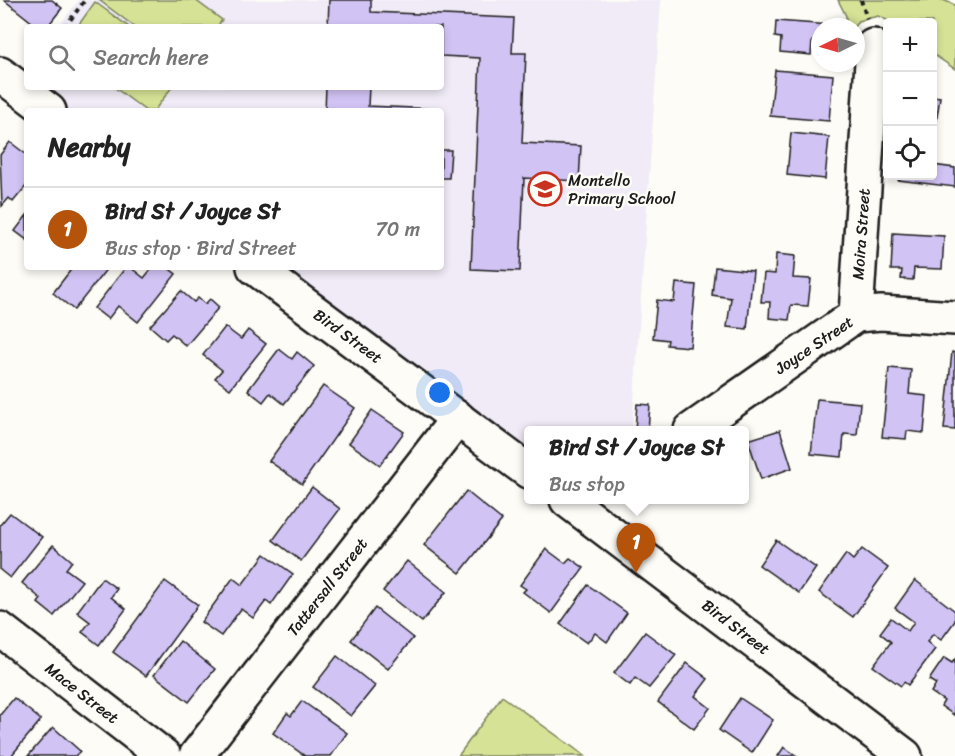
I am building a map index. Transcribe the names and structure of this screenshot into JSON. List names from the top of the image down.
{
  "streets": {
    "street": [
      "Moira Street",
      "Bird Street",
      "Joyce Street",
      "Tattersall Street",
      "Mace Street"
    ]
  },
  "crossings": [
    ["Moira Street", "Joyce Street"],
    ["Bird Street", "Tattersall Street"]
  ],
  "places": {
    "school or university": ["Montello Primary School"]
  },
  "north": "left",
  "page": {
    "map_buttons": ["+", "−"],
    "search": "Search here",
    "heading": "Nearby",
    "list": [
      {
        "mark": "1",
        "name": "Bird St / Joyce St",
        "note": "Bus stop · Bird Street",
        "value": "70 m"
      }
    ],
    "popup": ["Bird St / Joyce St", "Bus stop"],
    "pins": "1"
  }
}
